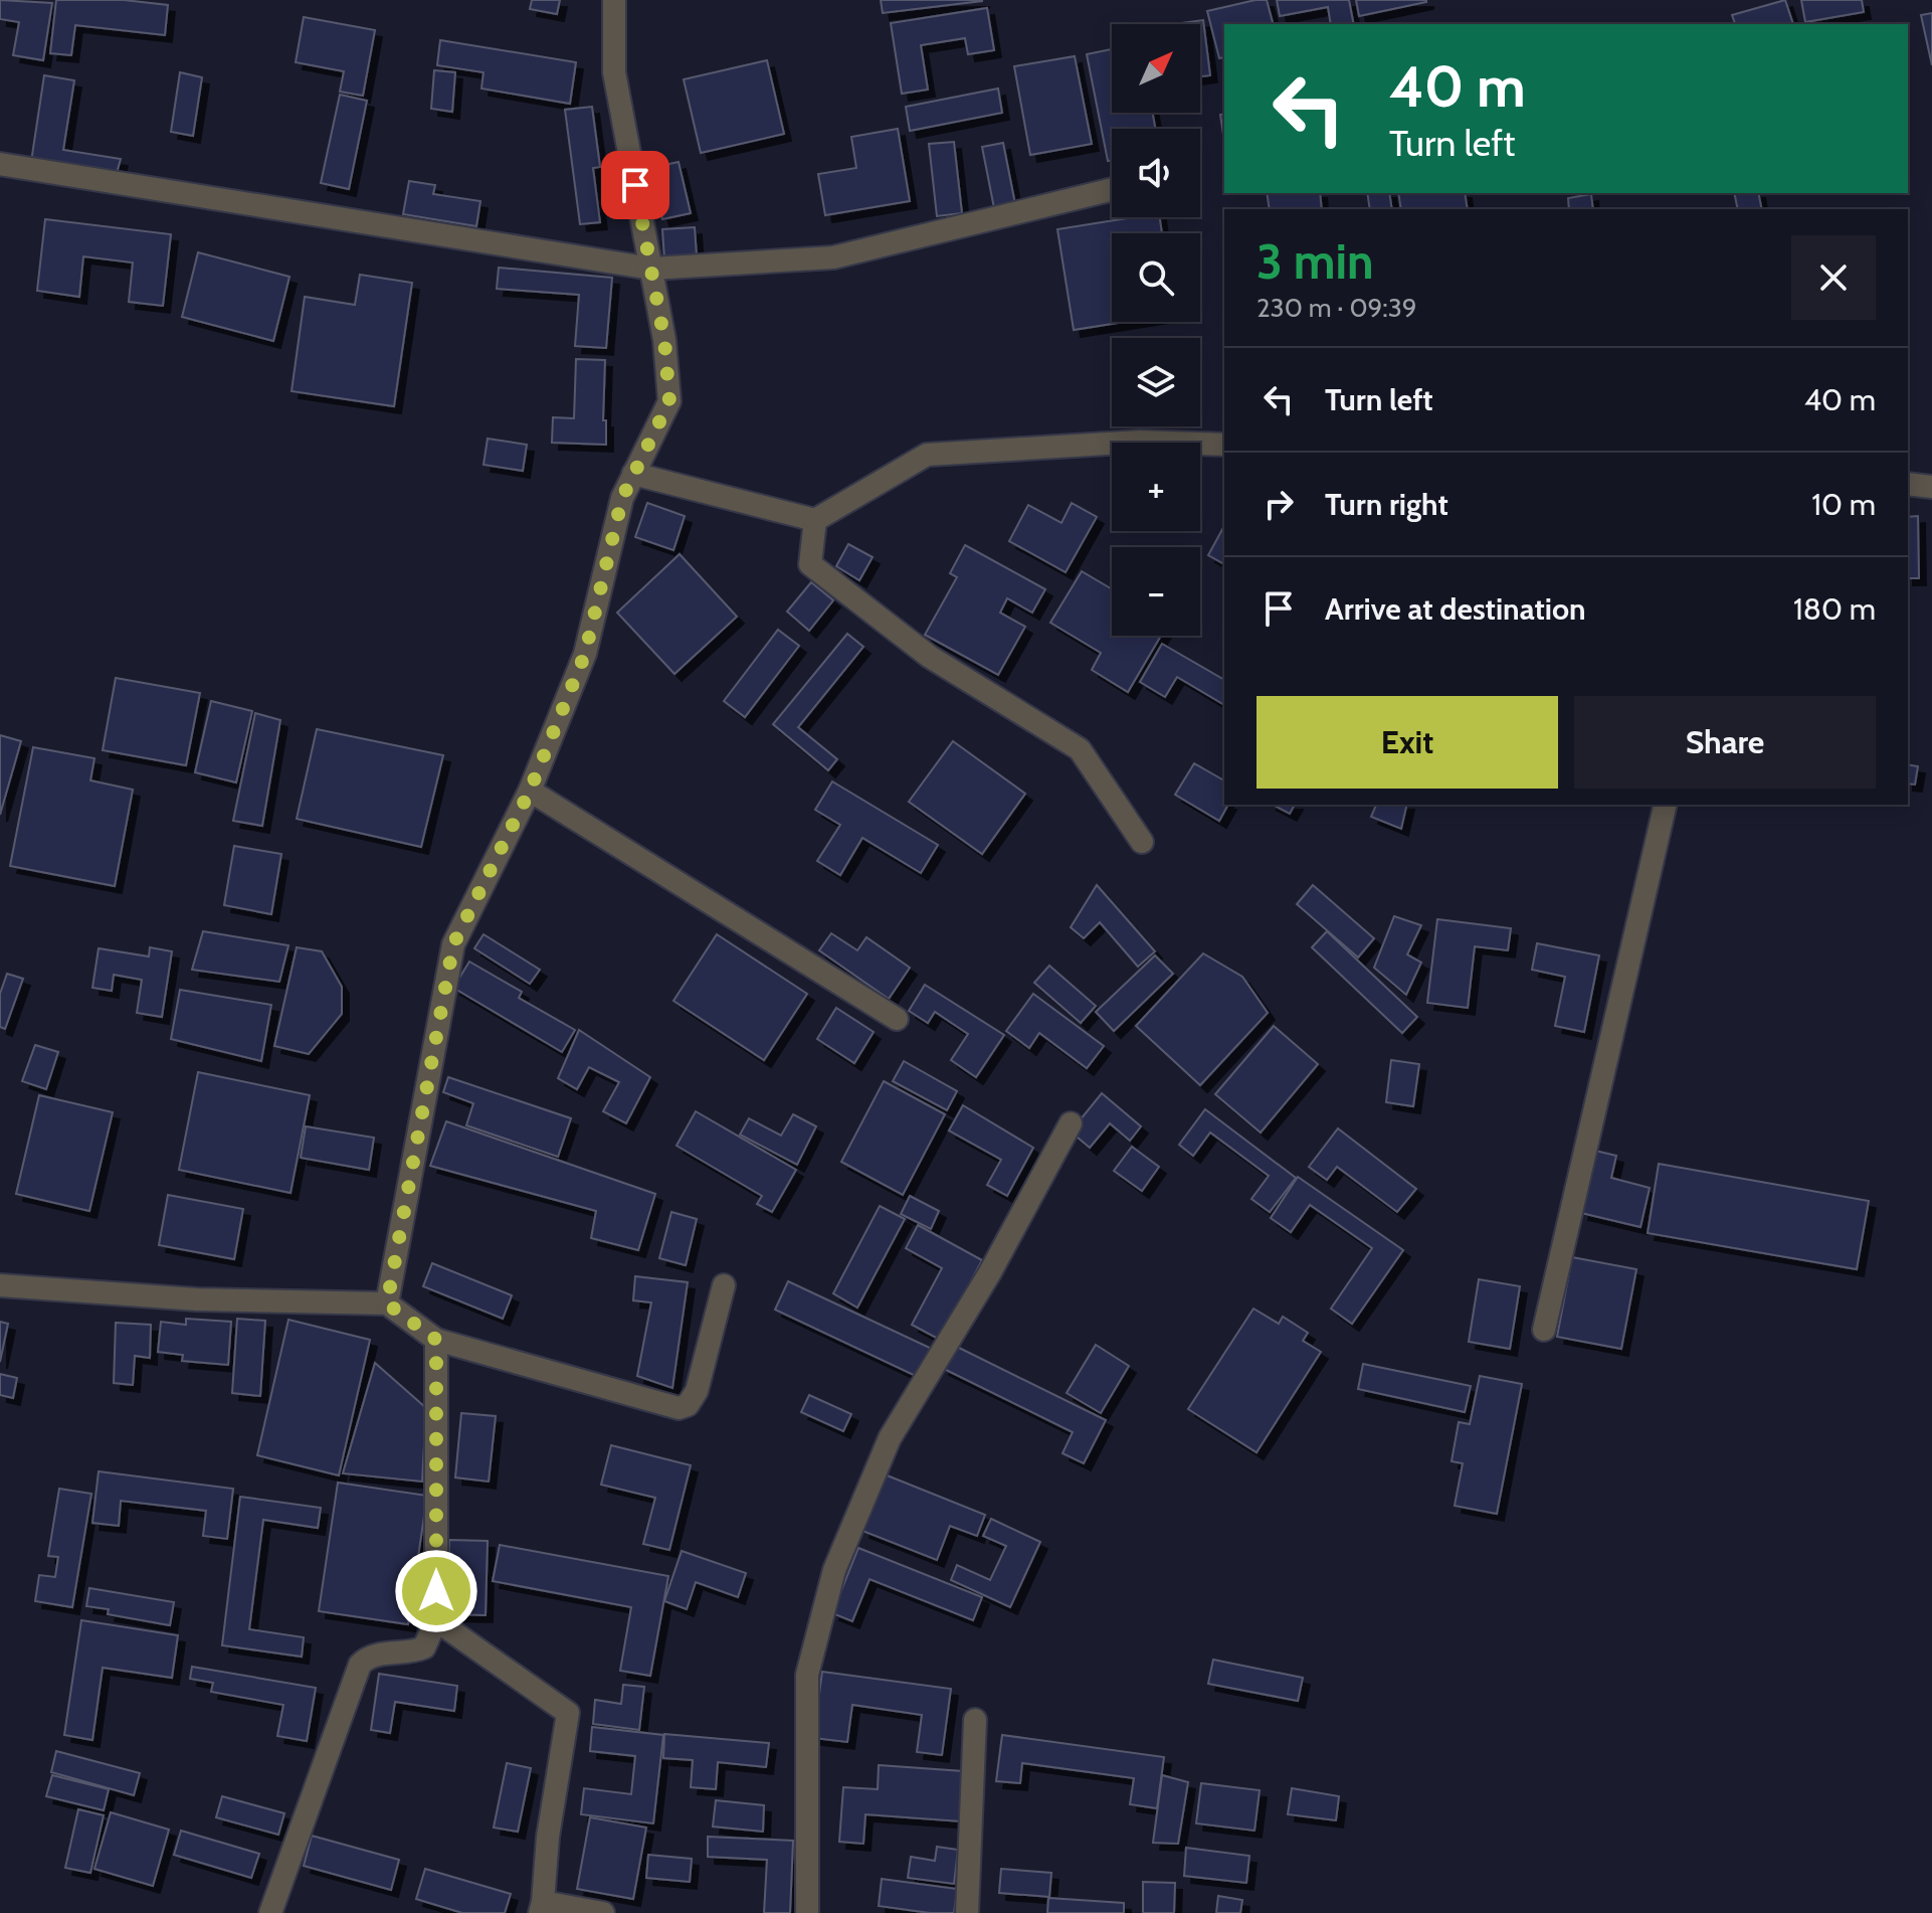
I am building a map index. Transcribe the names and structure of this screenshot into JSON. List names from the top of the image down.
{
  "north": "top right",
  "page": {
    "map_buttons": ["+", "−"],
    "turn": ["40 m", "Turn left"],
    "heading": ["3 min", "230 m · 09:39"],
    "list": [
      {
        "name": "Turn left",
        "value": "40 m"
      },
      {
        "name": "Turn right",
        "value": "10 m"
      },
      {
        "name": "Arrive at destination",
        "value": "180 m"
      }
    ],
    "buttons": ["Exit", "Share"]
  }
}
